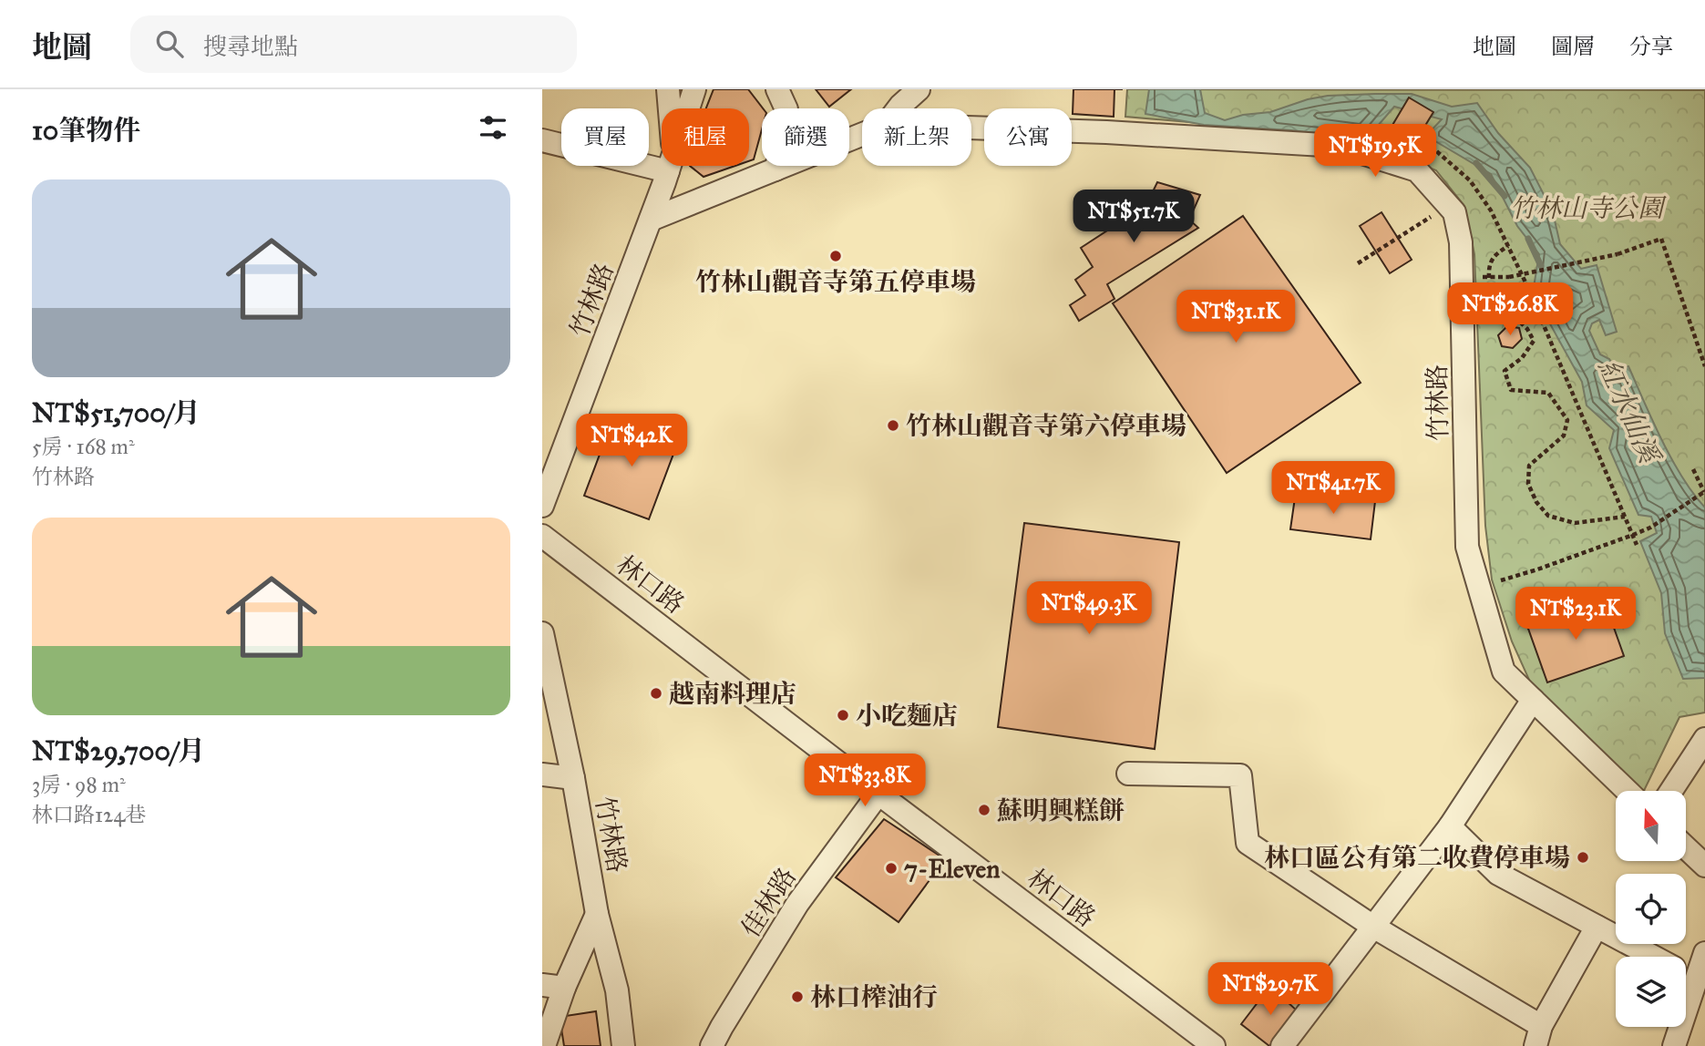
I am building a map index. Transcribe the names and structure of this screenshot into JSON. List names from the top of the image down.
{
  "streets": {
    "street": ["竹林路", "林口路", "佳林路"]
  },
  "crossings": [
    ["林口路", "佳林路"]
  ],
  "water": ["紅水仙溪"],
  "parks": ["竹林山寺公園"],
  "places": [
    "竹林山觀音寺第五停車場",
    "竹林山觀音寺第六停車場",
    "越南料理店",
    "小吃麵店",
    "蘇明興糕餅",
    "林口區公有第二收費停車場",
    "7-Eleven",
    "林口榨油行"
  ],
  "north": "top",
  "page": {
    "header": "地圖",
    "search": "搜尋地點",
    "nav": ["地圖", "圖層", "分享"],
    "heading": "10筆物件",
    "chip": [
      "買屋",
      "租屋",
      "篩選",
      "新上架",
      "公寓"
    ],
    "price": [
      "NT$19.5K",
      "NT$51.7K",
      "NT$26.8K",
      "NT$31.1K",
      "NT$42K",
      "NT$41.7K",
      "NT$49.3K",
      "NT$23.1K",
      "NT$33.8K",
      "NT$29.7K"
    ],
    "list": [
      {
        "name": "NT$51,700/月",
        "note": "5房 · 168 m² · 竹林路"
      },
      {
        "name": "NT$29,700/月",
        "note": "3房 · 98 m² · 林口路124巷"
      }
    ]
  }
}
